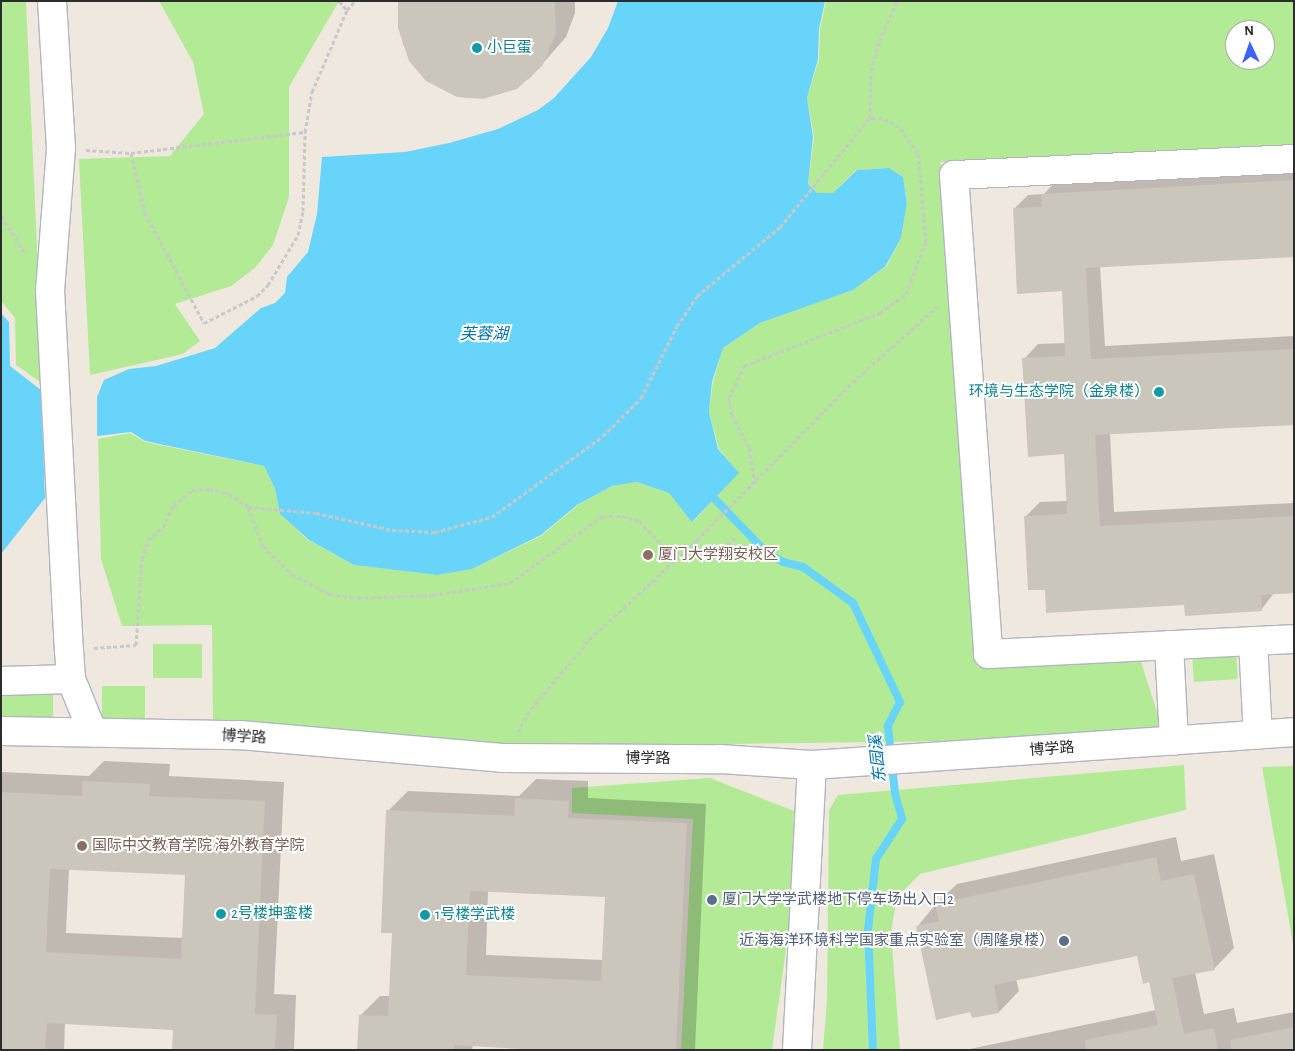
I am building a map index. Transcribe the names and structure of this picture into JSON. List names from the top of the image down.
{
  "streets": {
    "street": ["博学路"]
  },
  "water": ["芙蓉湖", "东园溪"],
  "places": [
    "小巨蛋",
    "环境与生态学院（金泉楼）",
    "厦门大学翔安校区",
    "国际中文教育学院 海外教育学院",
    "厦门大学学武楼地下停车场出入口2",
    "2号楼坤銮楼",
    "1号楼学武楼",
    "近海海洋环境科学国家重点实验室（周隆泉楼）"
  ],
  "north": "top"
}
